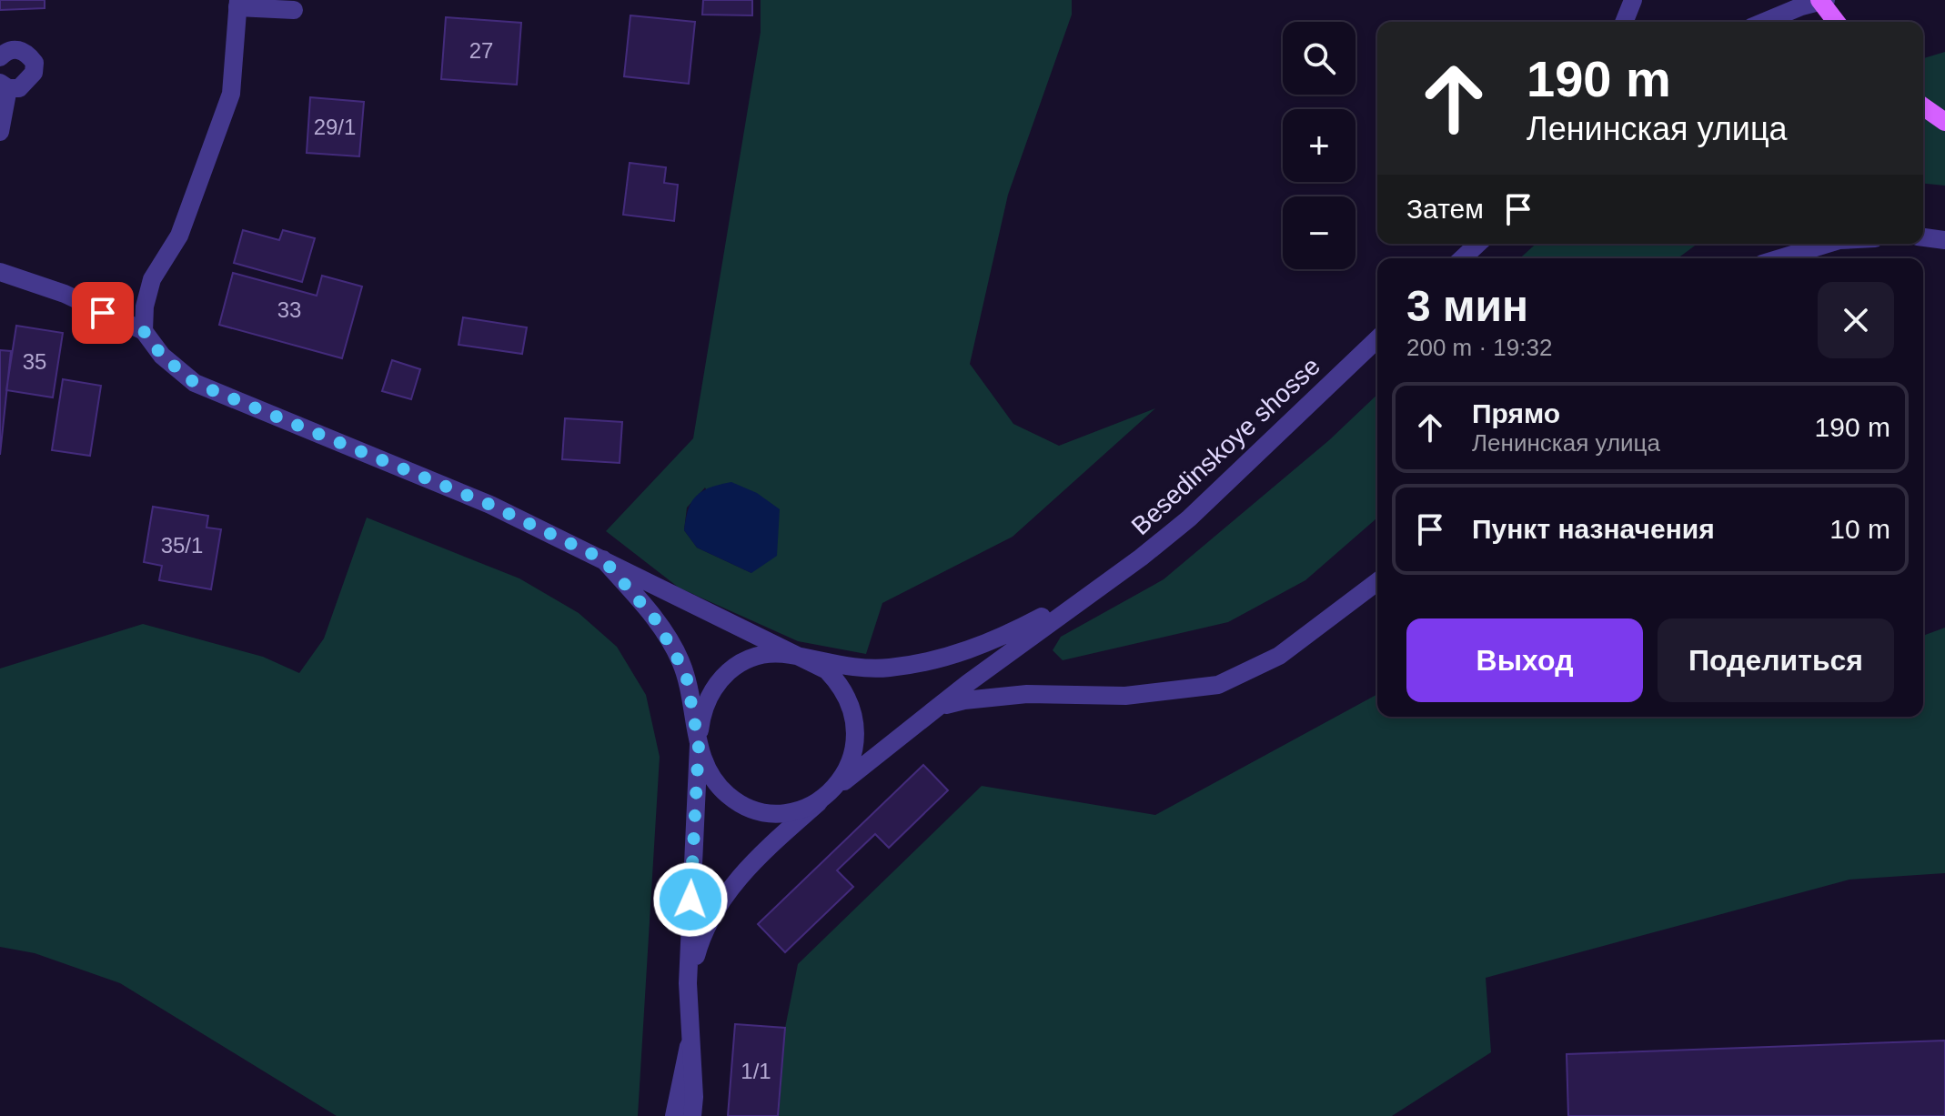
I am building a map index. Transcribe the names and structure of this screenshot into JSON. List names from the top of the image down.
{
  "streets": {
    "street": ["Besedinskoye shosse"]
  },
  "house_numbers": [
    "27",
    "29/1",
    "33",
    "35",
    "35/1",
    "1/1"
  ],
  "page": {
    "map_buttons": ["+", "−"],
    "turn": ["190 m", "Ленинская улица"],
    "then": "Затем",
    "heading": ["3 мин", "200 m · 19:32"],
    "list": [
      {
        "name": "Прямо",
        "note": "Ленинская улица",
        "value": "190 m"
      },
      {
        "name": "Пункт назначения",
        "value": "10 m"
      }
    ],
    "buttons": ["Выход", "Поделиться"]
  }
}
